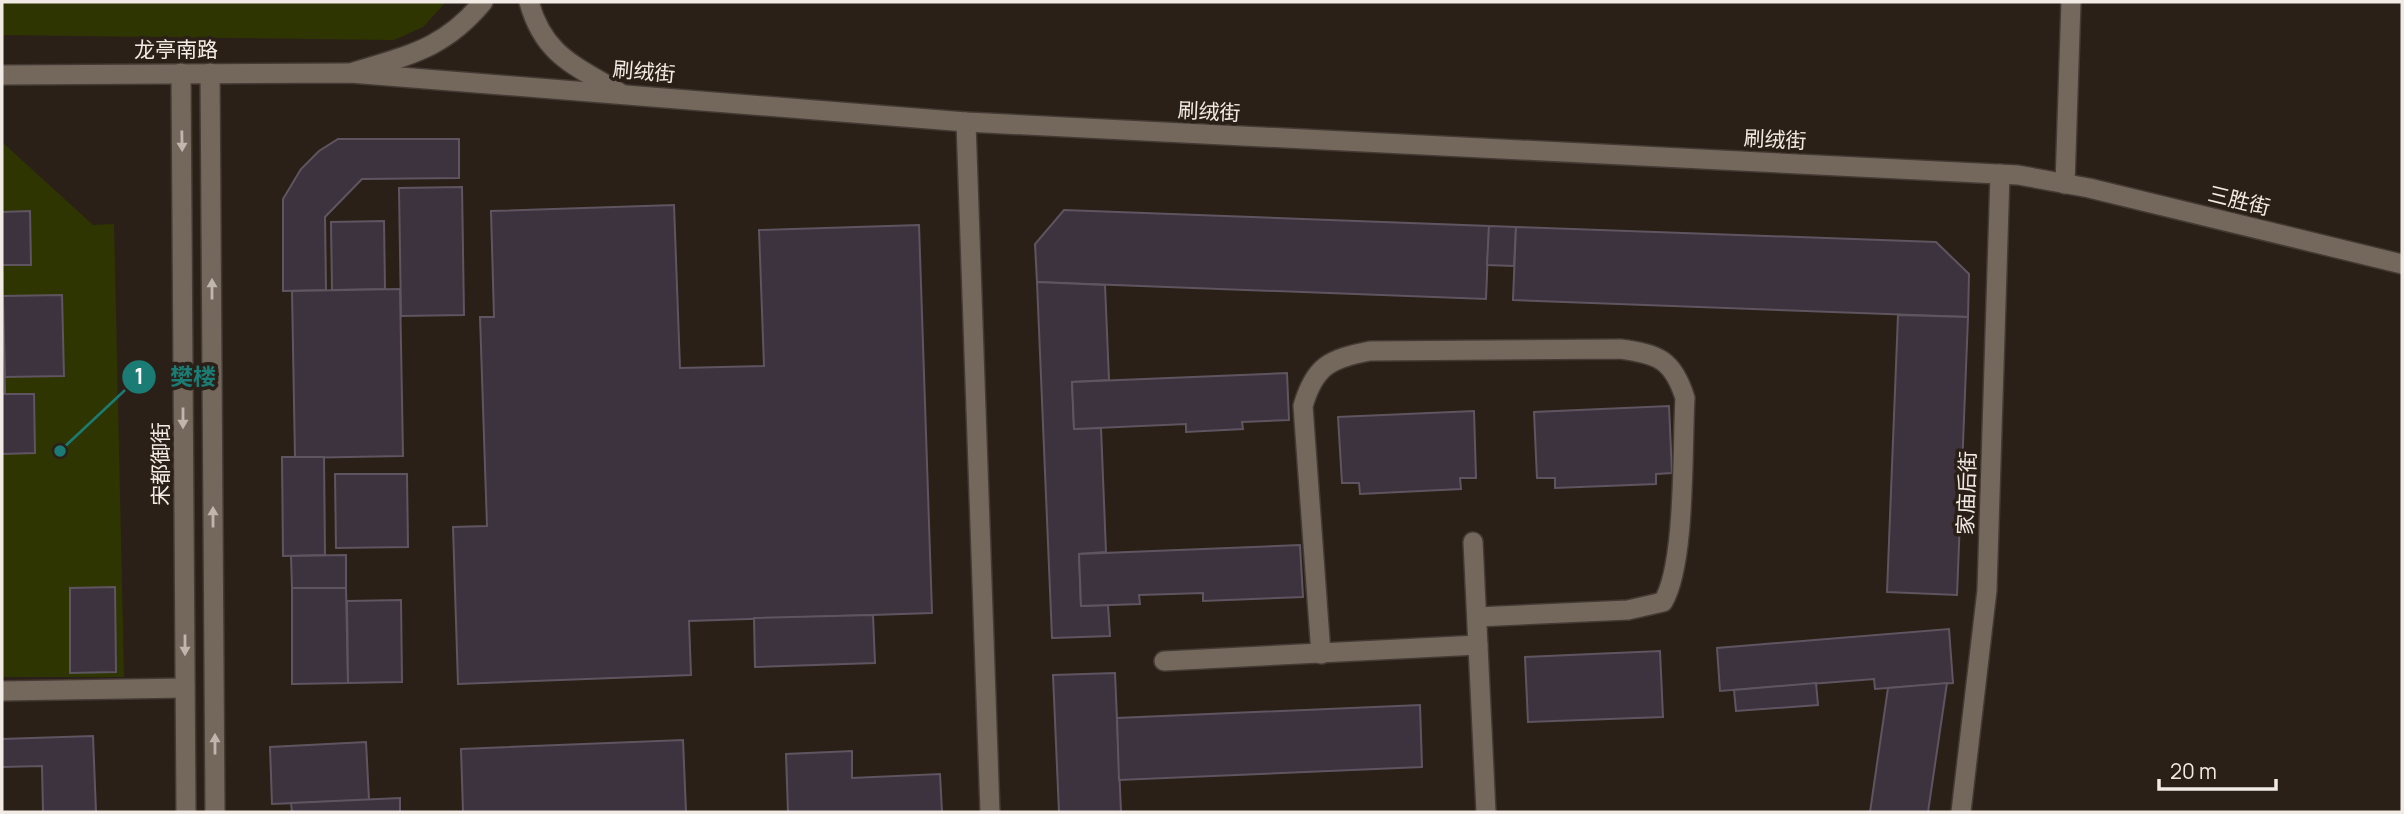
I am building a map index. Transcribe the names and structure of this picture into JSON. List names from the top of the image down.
{
  "streets": {
    "street": [
      "龙亭南路",
      "刷绒街",
      "三胜街",
      "宋都御街",
      "家庙后街"
    ]
  },
  "crossings": [
    ["龙亭南路", "刷绒街"],
    ["龙亭南路", "宋都御街"],
    ["刷绒街", "三胜街"],
    ["刷绒街", "家庙后街"]
  ],
  "places": ["樊楼"],
  "scale_bar": "20 m"
}
